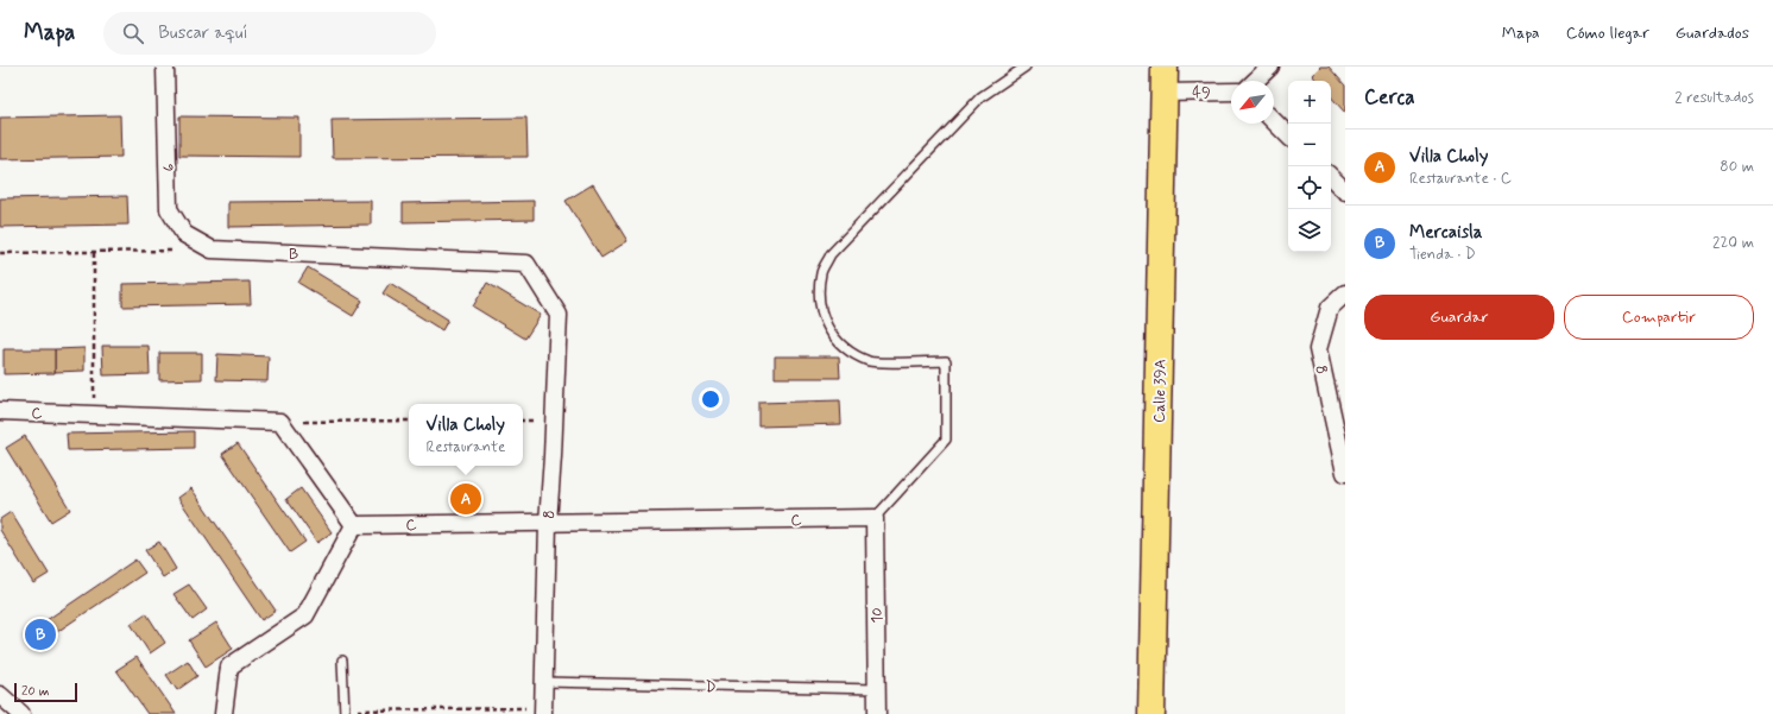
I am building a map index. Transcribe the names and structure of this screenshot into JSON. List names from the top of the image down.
{
  "streets": {
    "main road": ["Calle 39A"],
    "street": [
      "49",
      "6",
      "B",
      "8",
      "C",
      "10"
    ],
    "lane": ["D"]
  },
  "crossings": [
    ["49", "Calle 39A"],
    ["6", "B"],
    ["B", "8"],
    ["8", "C"],
    ["8", "D"],
    ["C", "10"],
    ["10", "D"]
  ],
  "scale_bar": "20 m",
  "north": "bottom left",
  "page": {
    "header": "Mapa",
    "search": "Buscar aquí",
    "nav": ["Mapa", "Cómo llegar", "Guardados"],
    "heading": ["Cerca", "2 resultados"],
    "map_buttons": ["+", "−"],
    "list": [
      {
        "mark": "A",
        "name": "Villa Choly",
        "note": "Restaurante · C",
        "value": "80 m"
      },
      {
        "mark": "B",
        "name": "Mercaisla",
        "note": "Tienda · D",
        "value": "220 m"
      }
    ],
    "buttons": ["Guardar", "Compartir"],
    "popup": ["Villa Choly", "Restaurante"],
    "pins": ["A", "B"],
    "scale": "20 m"
  }
}
